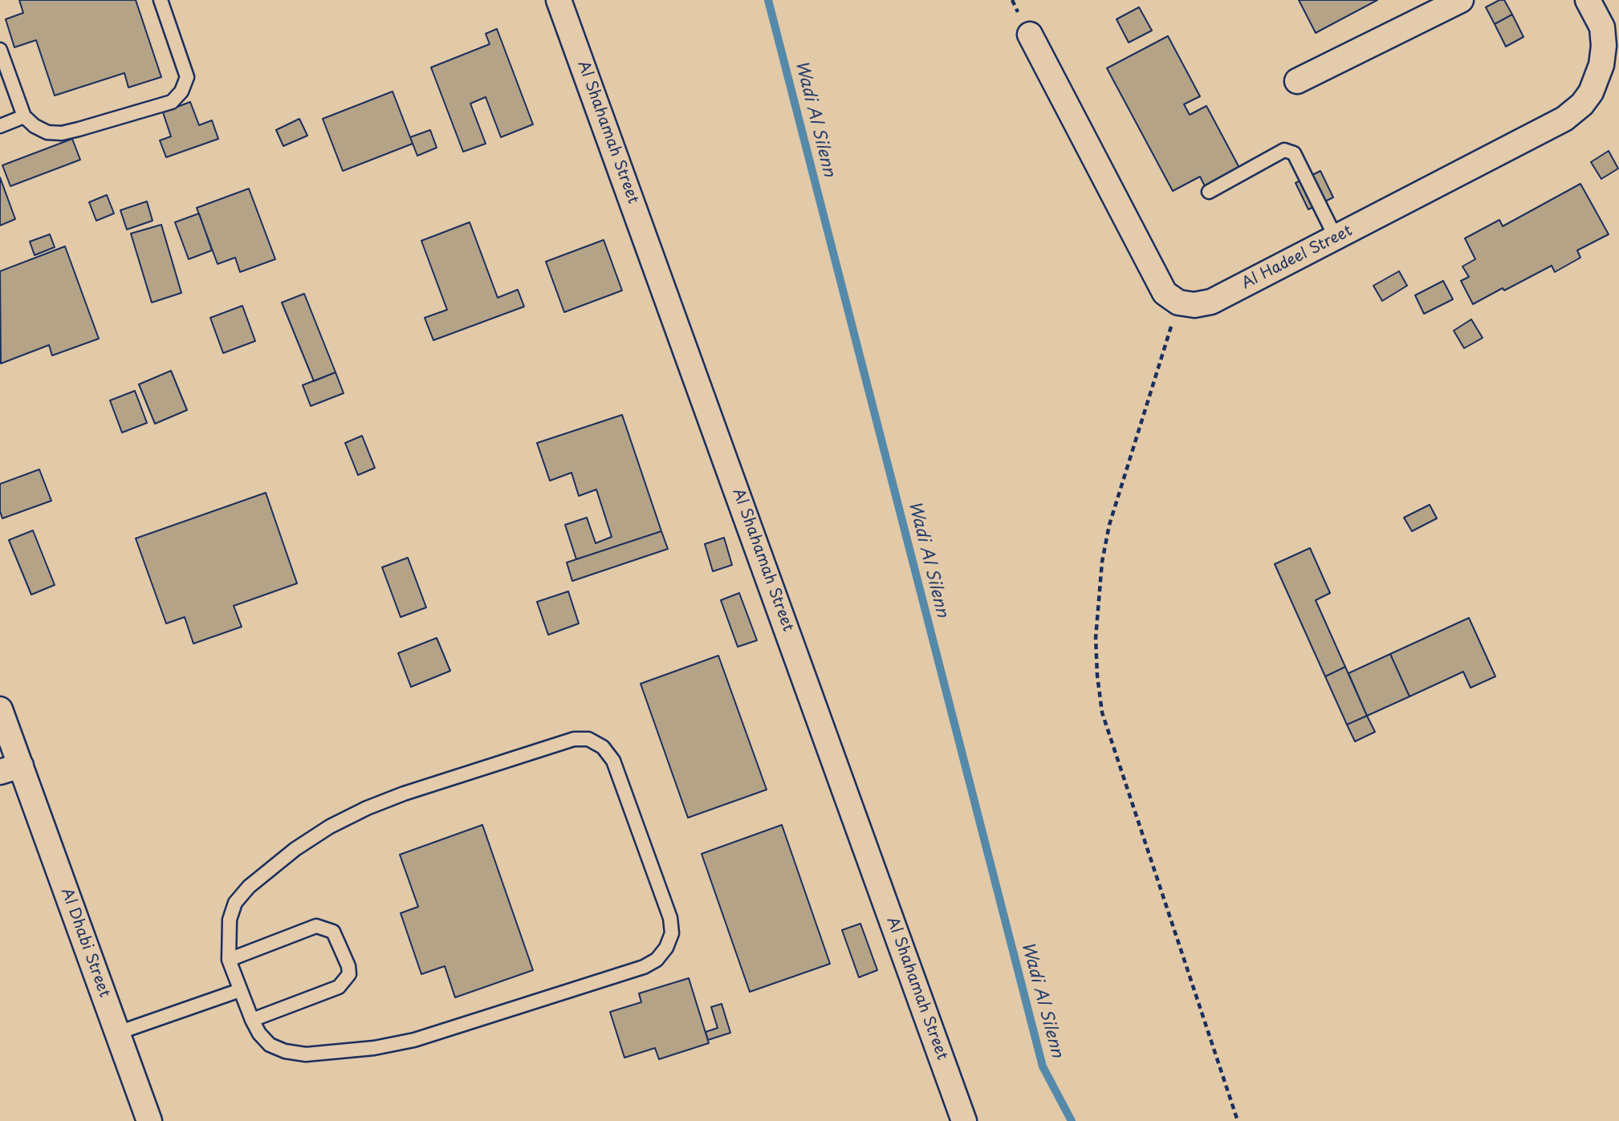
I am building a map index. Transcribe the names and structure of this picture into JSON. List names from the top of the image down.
{
  "streets": {
    "street": ["Al Shahamah Street", "Al Hadeel Street", "Al Dhabi Street"]
  },
  "water": ["Wadi Al Silenn"]
}
